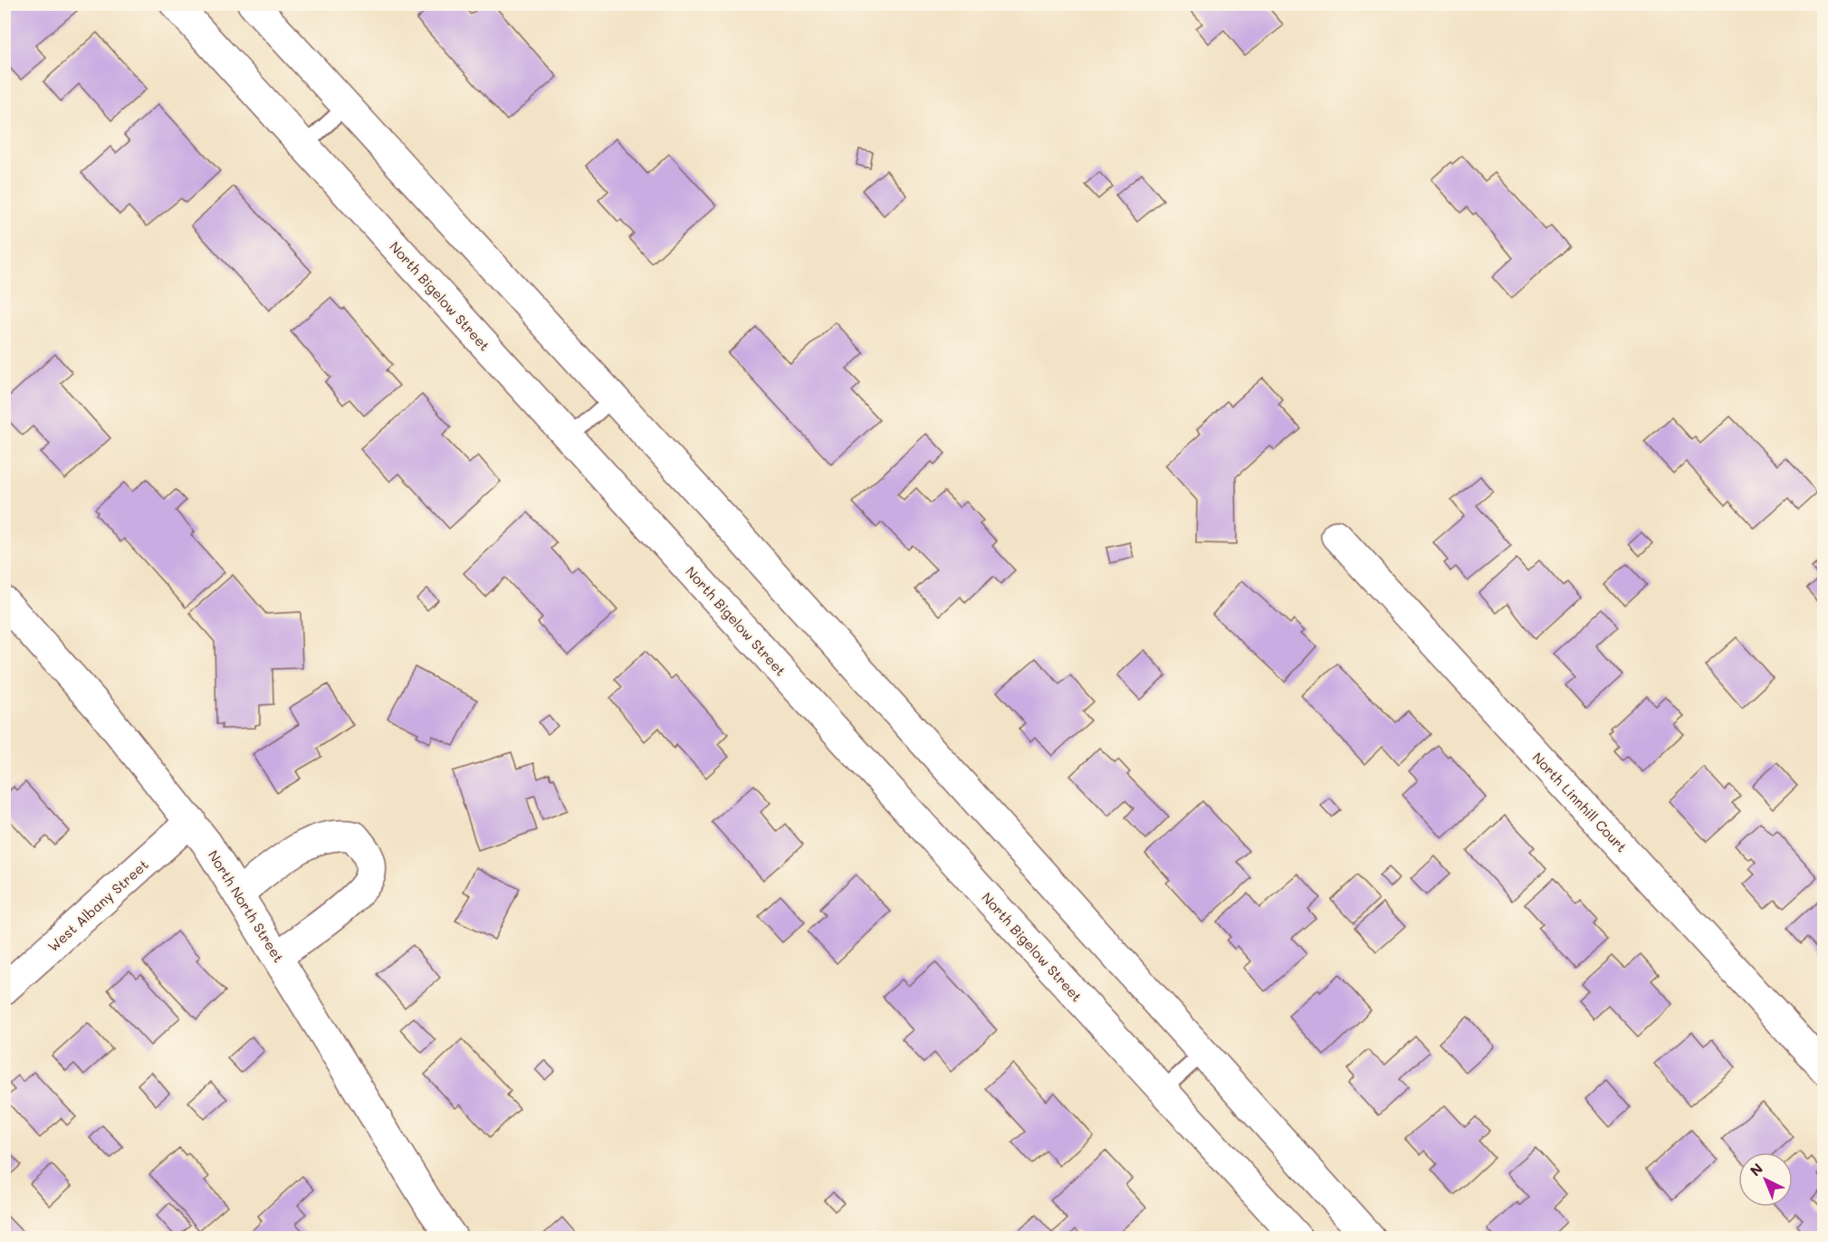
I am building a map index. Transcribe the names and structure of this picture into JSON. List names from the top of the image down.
{
  "streets": {
    "street": [
      "North Bigelow Street",
      "North Linnhill Court",
      "West Albany Street",
      "North North Street"
    ]
  },
  "crossings": [
    ["West Albany Street", "North North Street"]
  ],
  "north": "top left"
}
